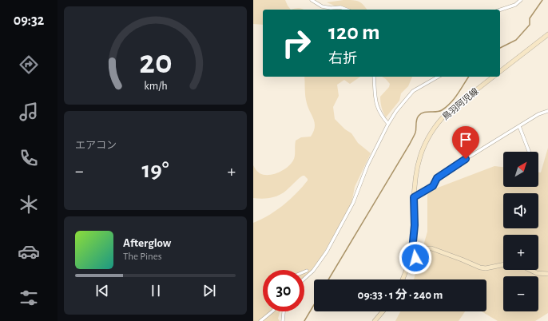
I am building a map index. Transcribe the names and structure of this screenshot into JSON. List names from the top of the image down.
{
  "streets": {
    "main road": ["鳥羽阿児線"]
  },
  "north": "top right",
  "page": {
    "tabs": "09:32",
    "turn": ["120 m", "右折"],
    "tile": "エアコン",
    "map_buttons": ["+", "−"],
    "heat": ["−", "19°", "+"],
    "song": ["Afterglow", "The Pines"],
    "limit": "30",
    "trip": "09:33 · 1 分 · 240 m",
    "gauge": ["20", "km/h"]
  }
}
